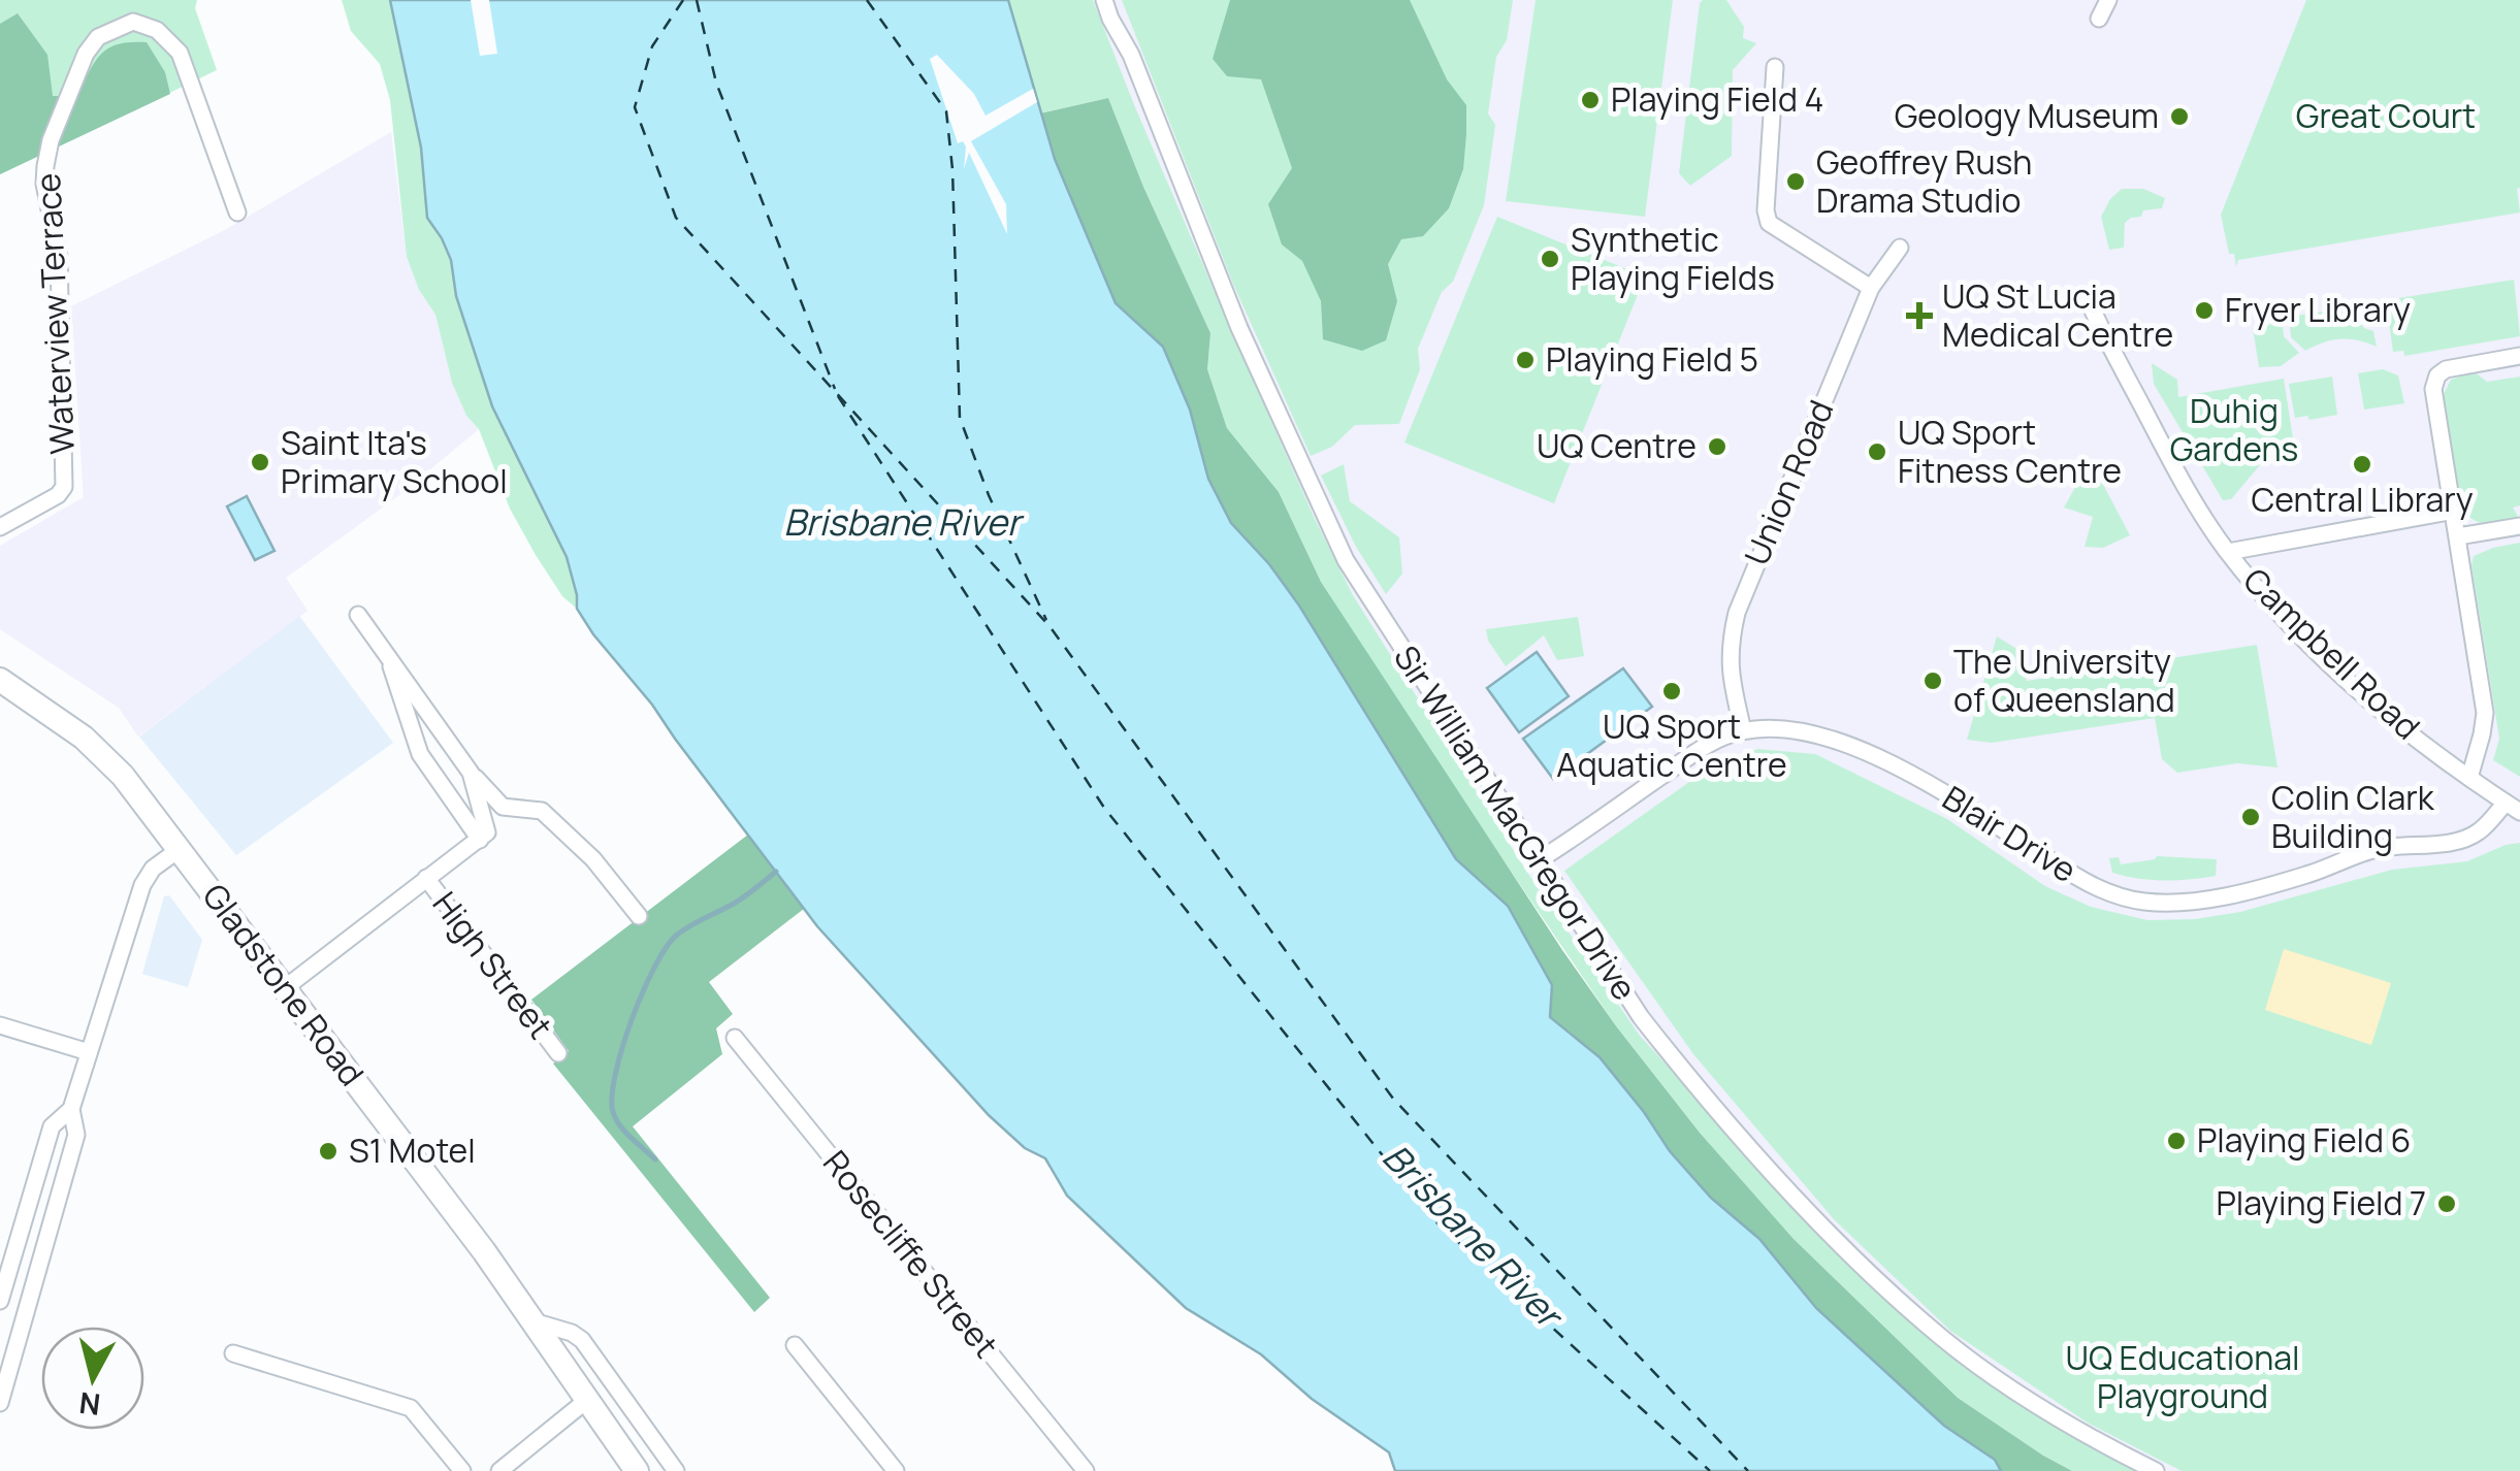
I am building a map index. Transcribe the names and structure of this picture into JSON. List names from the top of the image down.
{
  "streets": {
    "main road": ["Gladstone Road"],
    "street": [
      "Waterview Terrace",
      "Union Road",
      "Campbell Road",
      "Sir William MacGregor Drive",
      "Blair Drive",
      "High Street",
      "Rosecliffe Street"
    ]
  },
  "crossings": [
    ["Union Road", "Blair Drive"],
    ["Campbell Road", "Blair Drive"],
    ["Sir William MacGregor Drive", "Blair Drive"]
  ],
  "water": ["Brisbane River"],
  "parks": ["Great Court", "Duhig Gardens", "UQ Educational Playground"],
  "places": {
    "other": [
      "Playing Field 4",
      "Geology Museum",
      "Geoffrey Rush Drama Studio",
      "Synthetic Playing Fields",
      "Fryer Library",
      "Playing Field 5",
      "UQ Centre",
      "UQ Sport Fitness Centre",
      "Saint Ita's Primary School",
      "Central Library",
      "The University of Queensland",
      "UQ Sport Aquatic Centre",
      "Colin Clark Building",
      "Playing Field 6",
      "S1 Motel",
      "Playing Field 7"
    ],
    "health": ["UQ St Lucia Medical Centre"]
  },
  "north": "bottom"
}
